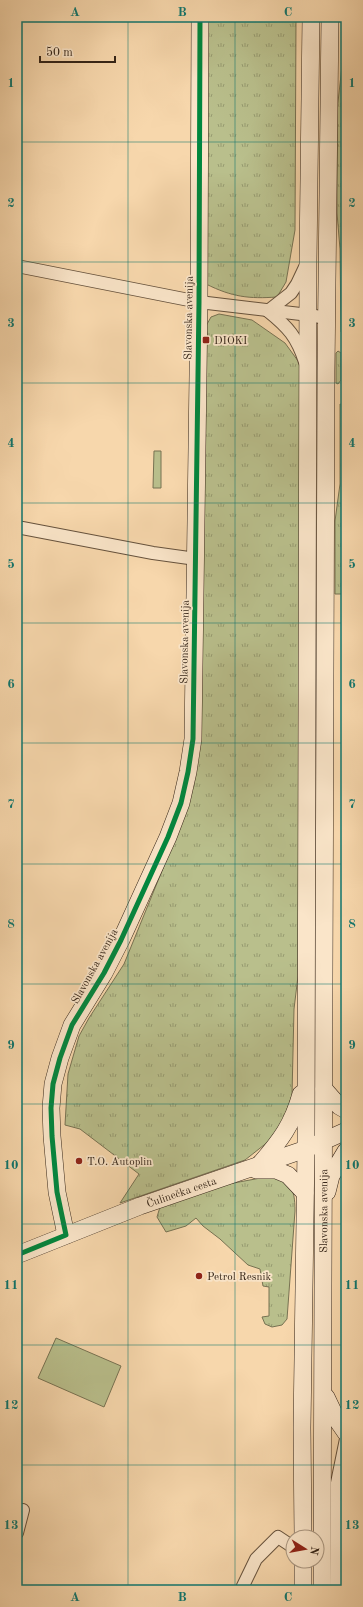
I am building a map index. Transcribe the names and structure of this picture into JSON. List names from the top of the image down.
{
  "streets": {
    "main road": ["Slavonska avenija", "Čulinečka cesta"]
  },
  "crossings": [
    ["Slavonska avenija", "Čulinečka cesta"]
  ],
  "places": {
    "transit": ["DIOKI"],
    "other": ["T.O. Autoplin", "Petrol Resnik"]
  },
  "scale_bar": "50 m",
  "north": "right",
  "grid": {
    "columns": ["A", "B", "C"],
    "rows": [
      "1",
      "2",
      "3",
      "4",
      "5",
      "6",
      "7",
      "8",
      "9",
      "10",
      "11",
      "12",
      "13"
    ]
  }
}
